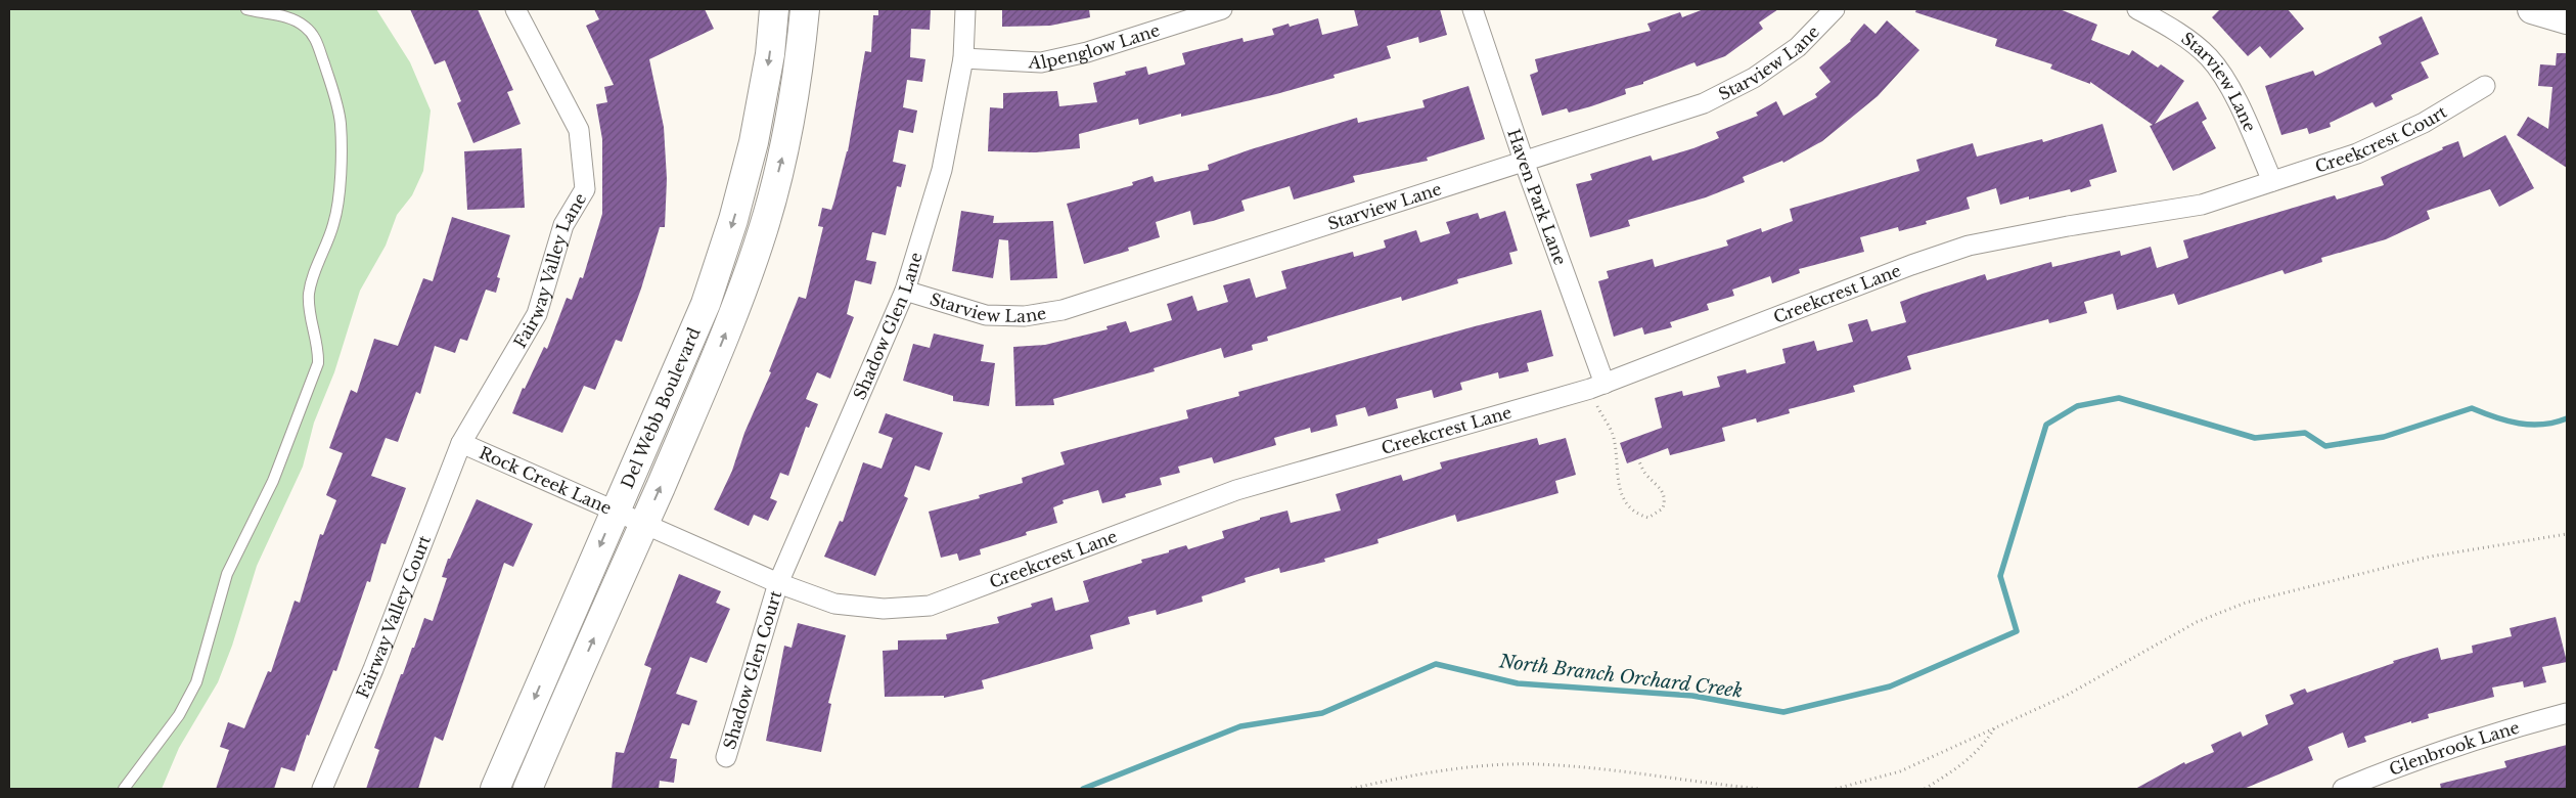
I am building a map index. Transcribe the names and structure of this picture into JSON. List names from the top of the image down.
{
  "streets": {
    "street": [
      "Alpenglow Lane",
      "Starview Lane",
      "Creekcrest Court",
      "Haven Park Lane",
      "Fairway Valley Lane",
      "Creekcrest Lane",
      "Shadow Glen Lane",
      "Del Webb Boulevard",
      "Rock Creek Lane",
      "Fairway Valley Court",
      "Shadow Glen Court",
      "Glenbrook Lane"
    ]
  },
  "crossings": [
    ["Alpenglow Lane", "Shadow Glen Lane"],
    ["Starview Lane", "Creekcrest Court"],
    ["Starview Lane", "Haven Park Lane"],
    ["Starview Lane", "Creekcrest Lane"],
    ["Starview Lane", "Shadow Glen Lane"],
    ["Creekcrest Court", "Creekcrest Lane"],
    ["Haven Park Lane", "Creekcrest Lane"],
    ["Fairway Valley Lane", "Rock Creek Lane"],
    ["Fairway Valley Lane", "Fairway Valley Court"],
    ["Creekcrest Lane", "Shadow Glen Lane"],
    ["Creekcrest Lane", "Del Webb Boulevard"],
    ["Creekcrest Lane", "Rock Creek Lane"],
    ["Creekcrest Lane", "Shadow Glen Court"],
    ["Shadow Glen Lane", "Shadow Glen Court"],
    ["Del Webb Boulevard", "Rock Creek Lane"],
    ["Rock Creek Lane", "Fairway Valley Court"]
  ],
  "water": ["North Branch Orchard Creek"]
}
